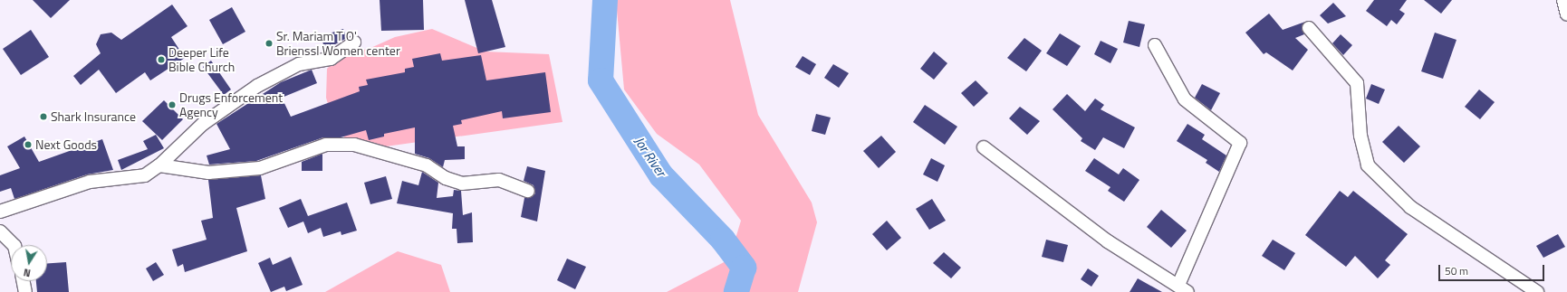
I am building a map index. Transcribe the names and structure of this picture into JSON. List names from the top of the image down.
{
  "water": ["Jor River"],
  "places": [
    "Sr. Mariam T O' Brienssl Women center",
    "Deeper Life Bible Church",
    "Drugs Enforcement Agency",
    "Shark Insurance",
    "Next Goods"
  ],
  "scale_bar": "50 m",
  "north": "bottom"
}
